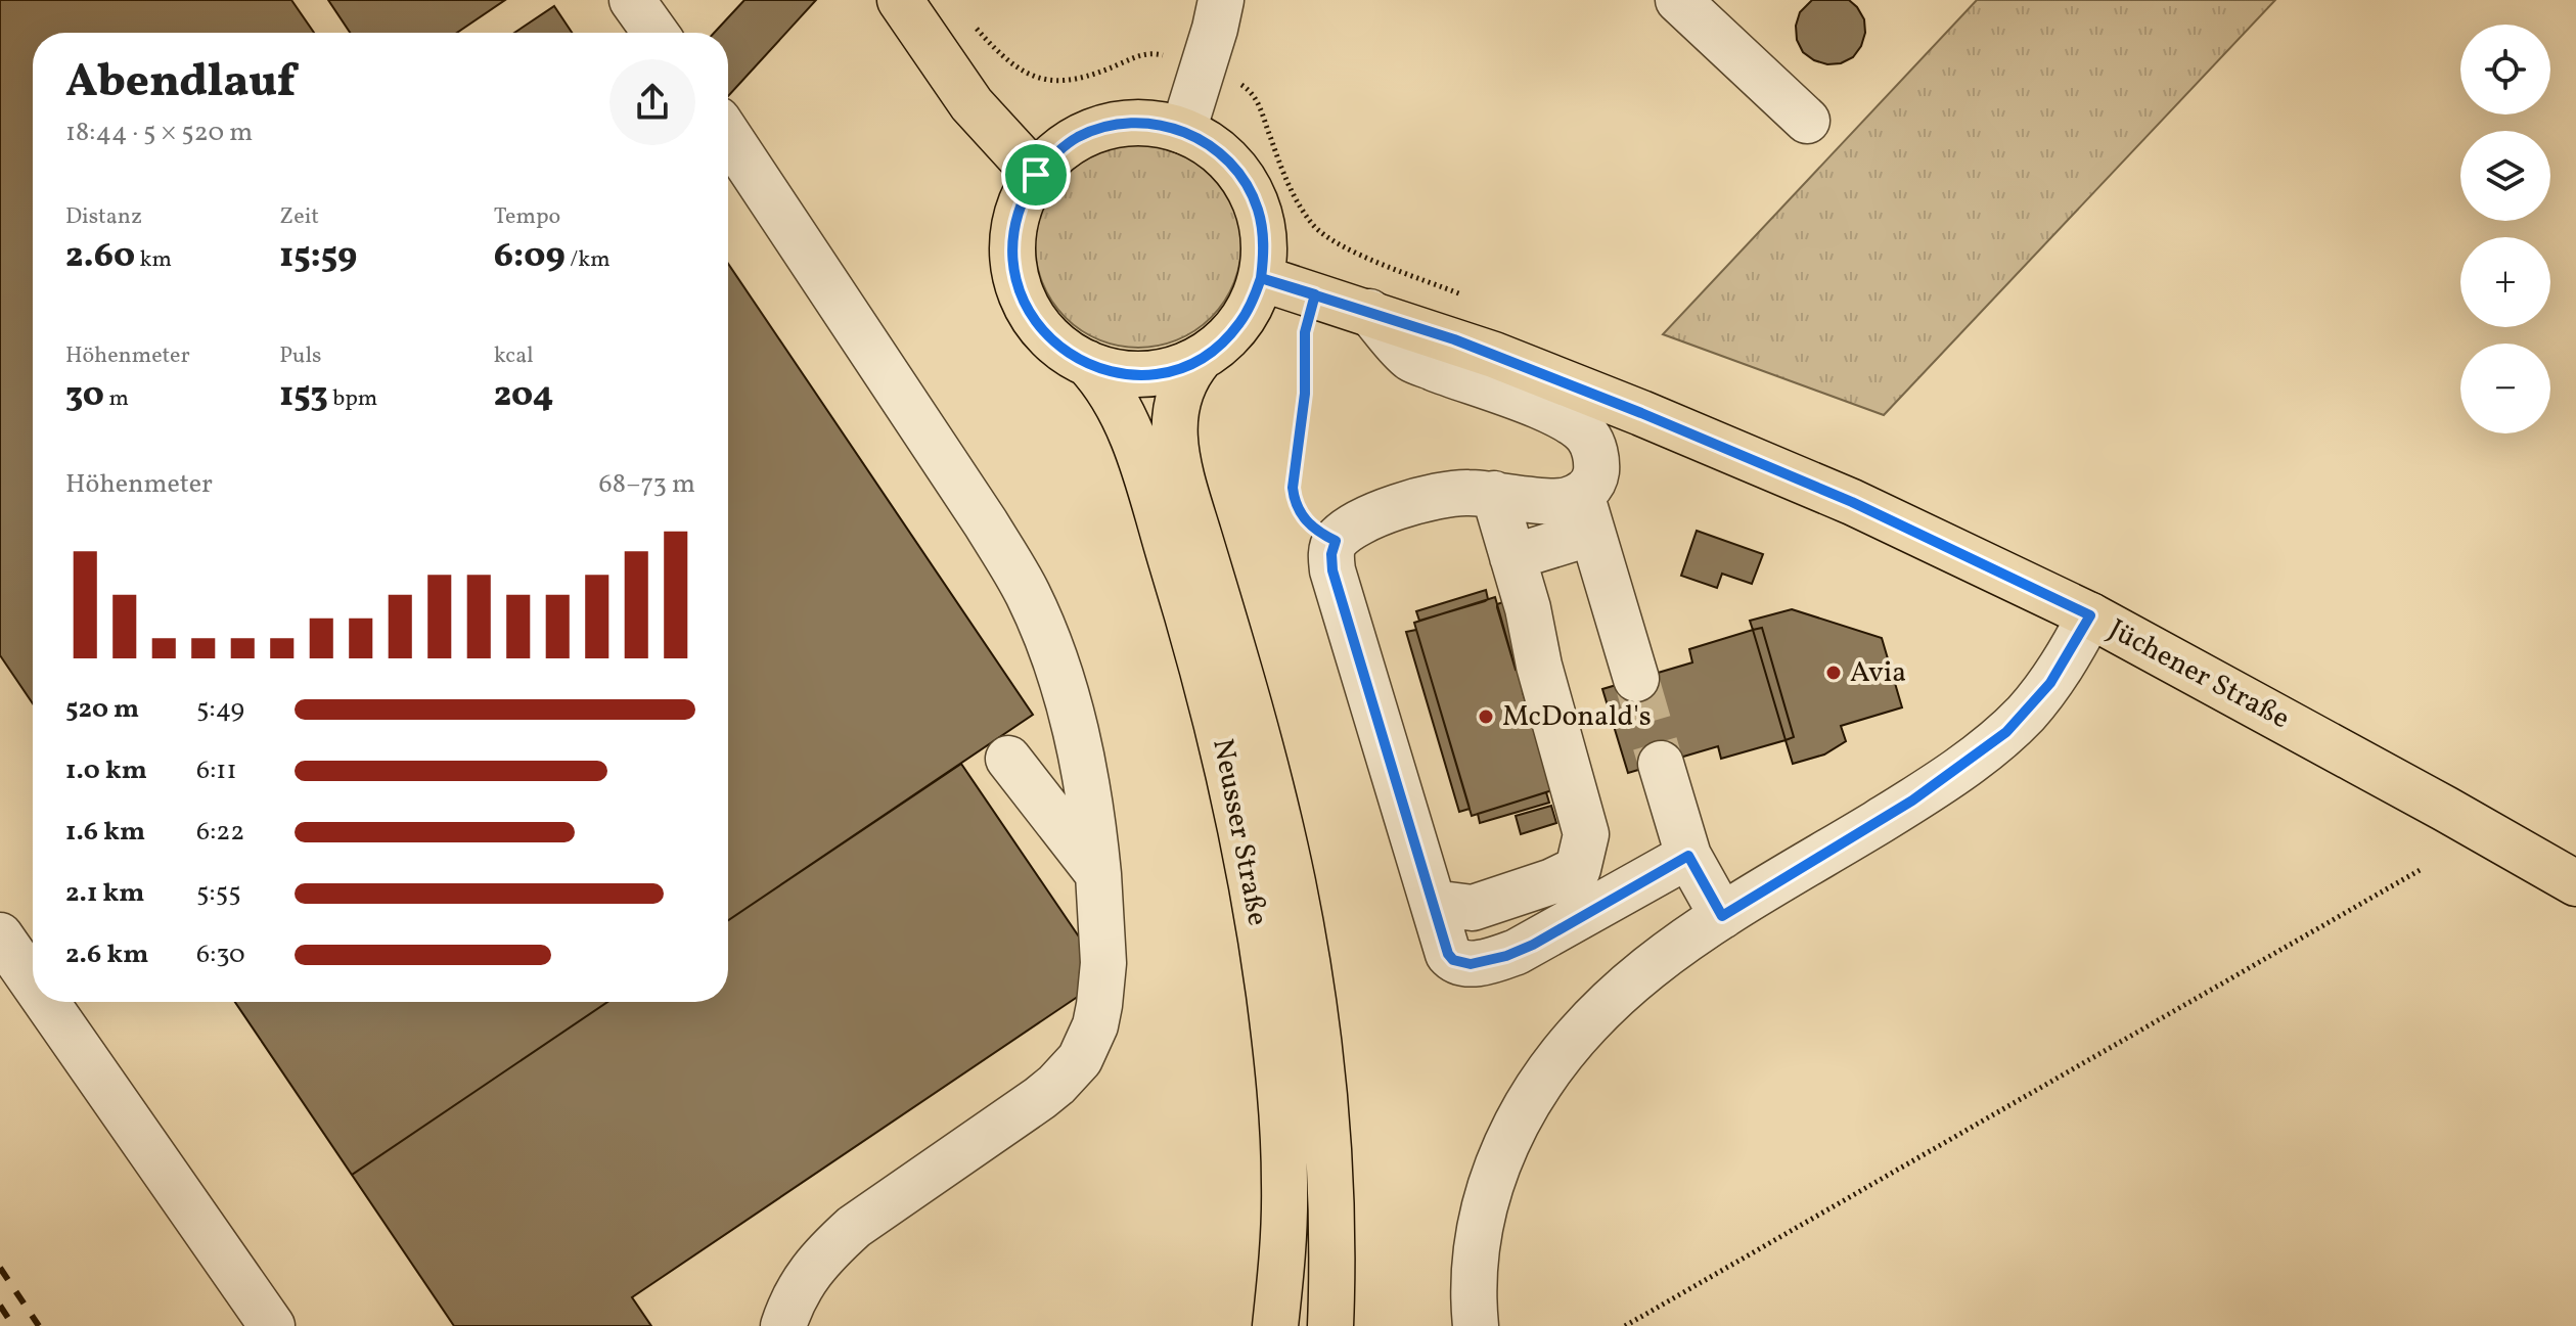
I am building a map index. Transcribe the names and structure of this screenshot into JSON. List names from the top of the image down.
{
  "streets": {
    "main road": ["Jüchener Straße", "Neusser Straße"]
  },
  "crossings": [
    ["Jüchener Straße", "Neusser Straße"]
  ],
  "places": ["Avia", "McDonald's"],
  "page": {
    "map_buttons": ["+", "−"],
    "heading": ["Abendlauf", "18:44 · 5 × 520 m"],
    "stats": [
      ["Distanz", "2.60 km"],
      ["Zeit", "15:59"],
      ["Tempo", "6:09 /km"],
      ["Höhenmeter", "30 m"],
      ["Puls", "153 bpm"],
      ["kcal", "204"]
    ],
    "chart": ["Höhenmeter", "68–73 m"],
    "list": [
      {
        "name": "520 m",
        "note": "5:49"
      },
      {
        "name": "1.0 km",
        "note": "6:11"
      },
      {
        "name": "1.6 km",
        "note": "6:22"
      },
      {
        "name": "2.1 km",
        "note": "5:55"
      },
      {
        "name": "2.6 km",
        "note": "6:30"
      }
    ]
  }
}
